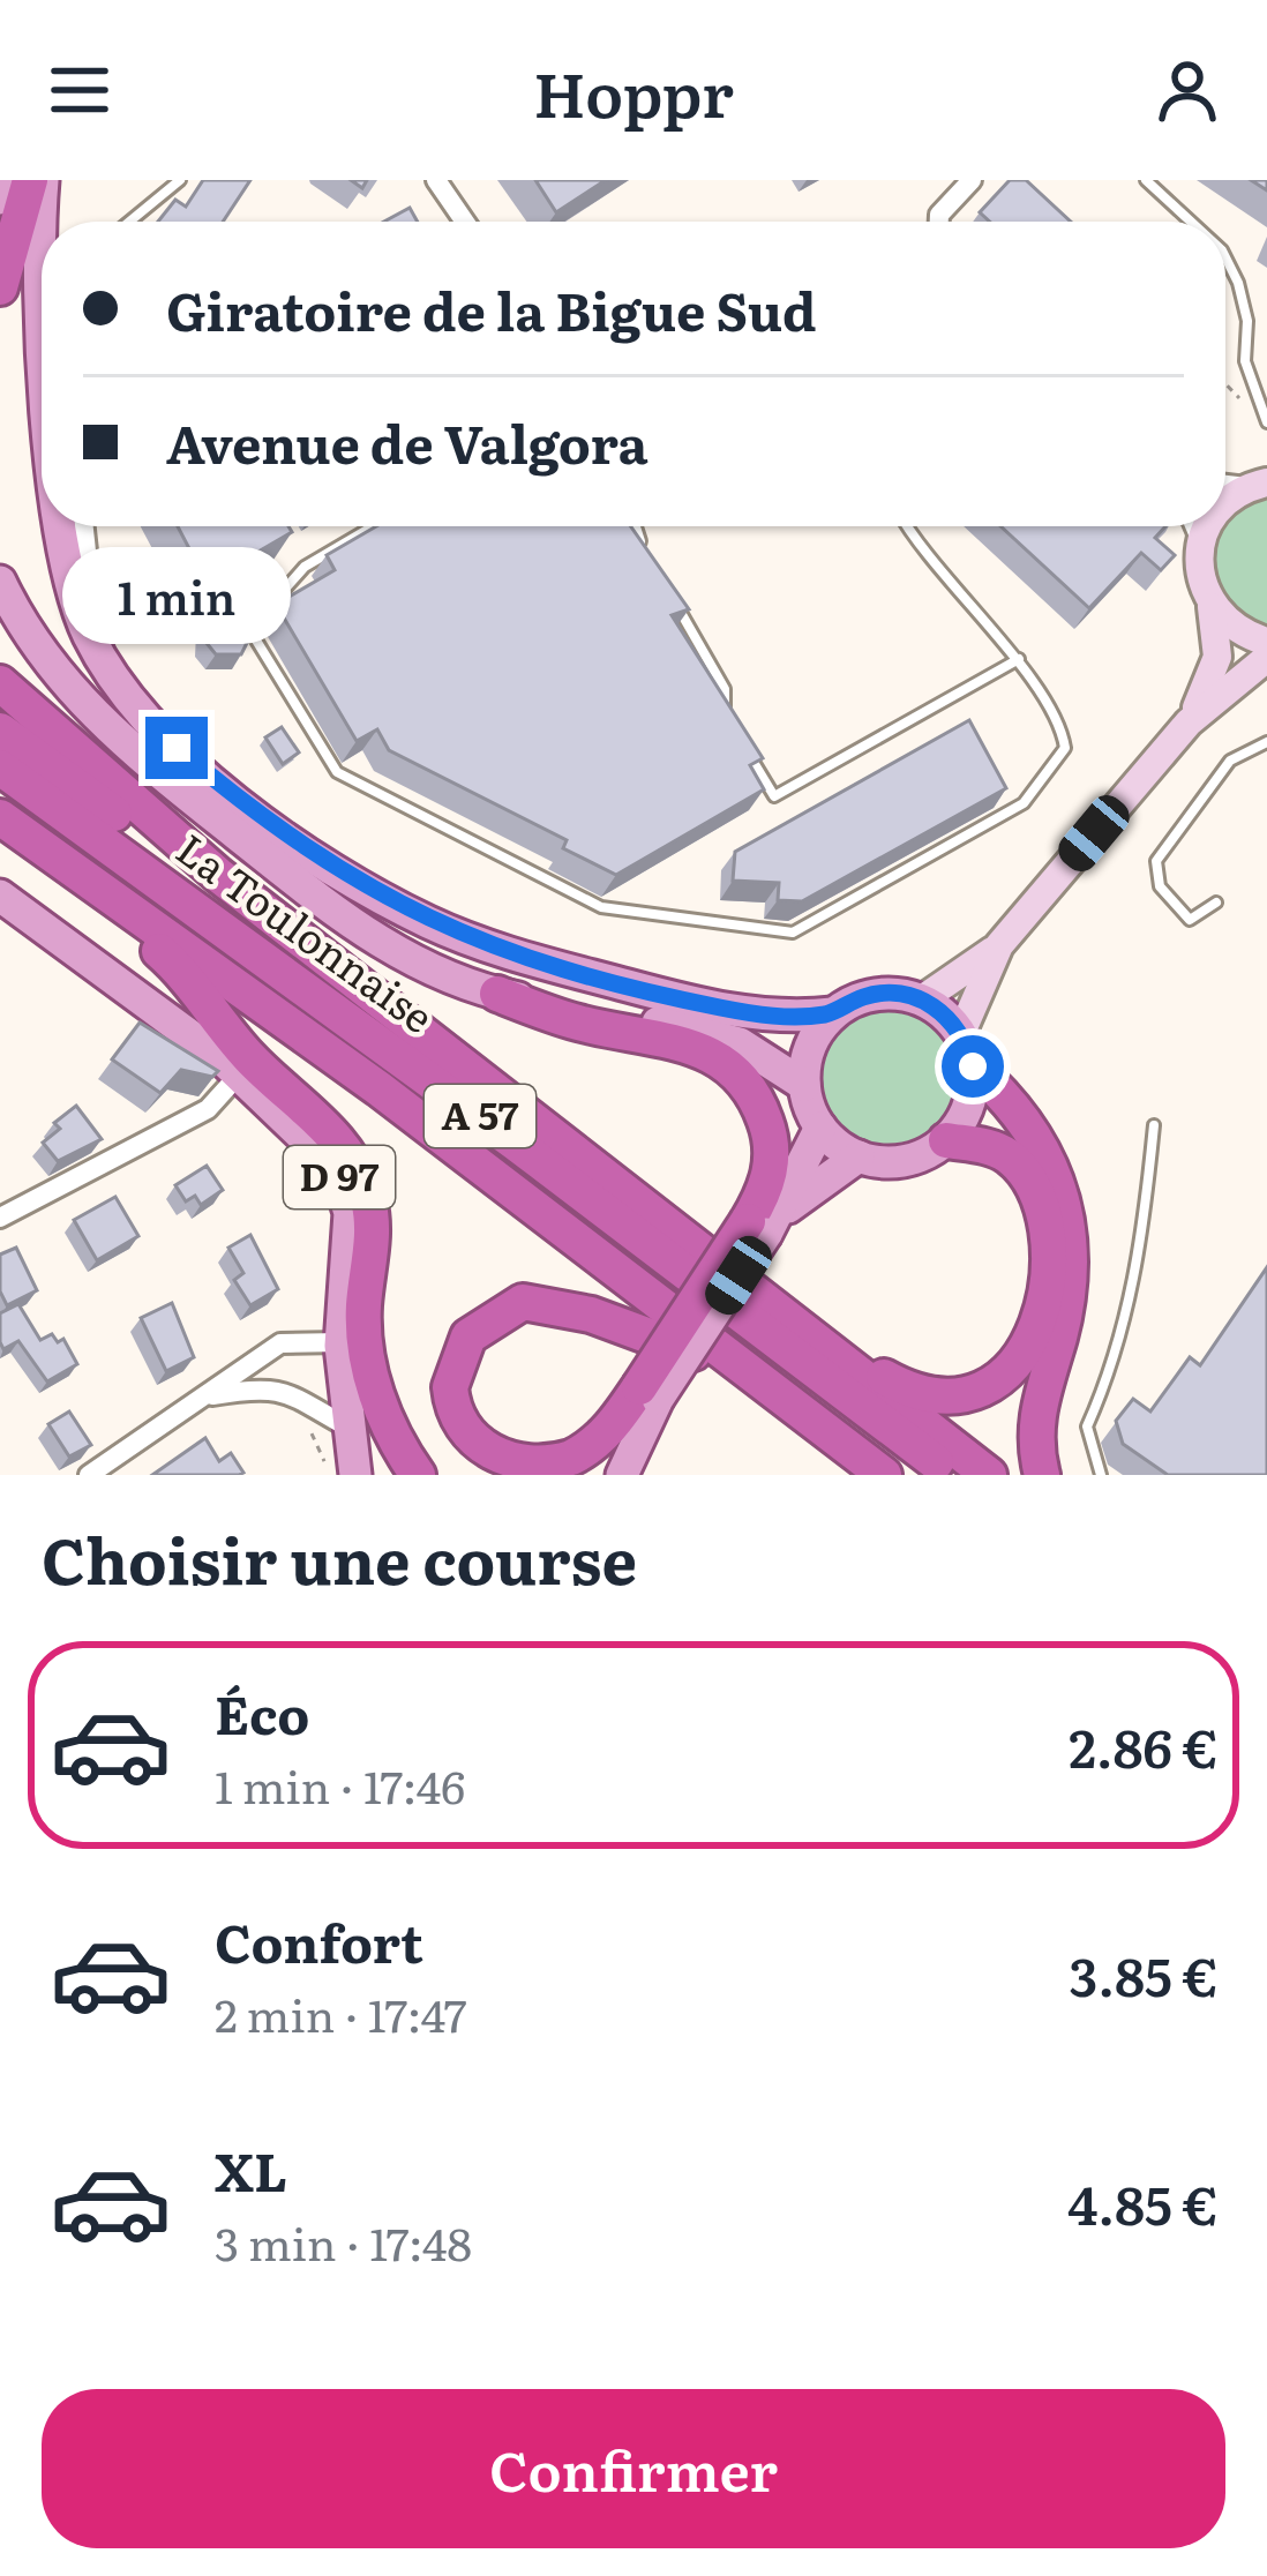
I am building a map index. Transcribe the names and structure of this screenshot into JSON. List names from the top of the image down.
{
  "streets": {
    "highway": ["La Toulonnaise", "A 57"],
    "main road": ["D 97"]
  },
  "page": {
    "header": "Hoppr",
    "banner": ["Giratoire de la Bigue Sud", "Avenue de Valgora"],
    "bubble": "1 min",
    "heading": "Choisir une course",
    "list": [
      {
        "name": "Éco",
        "note": "1 min · 17:46",
        "value": "2.86 €"
      },
      {
        "name": "Confort",
        "note": "2 min · 17:47",
        "value": "3.85 €"
      },
      {
        "name": "XL",
        "note": "3 min · 17:48",
        "value": "4.85 €"
      }
    ],
    "buttons": "Confirmer"
  }
}
